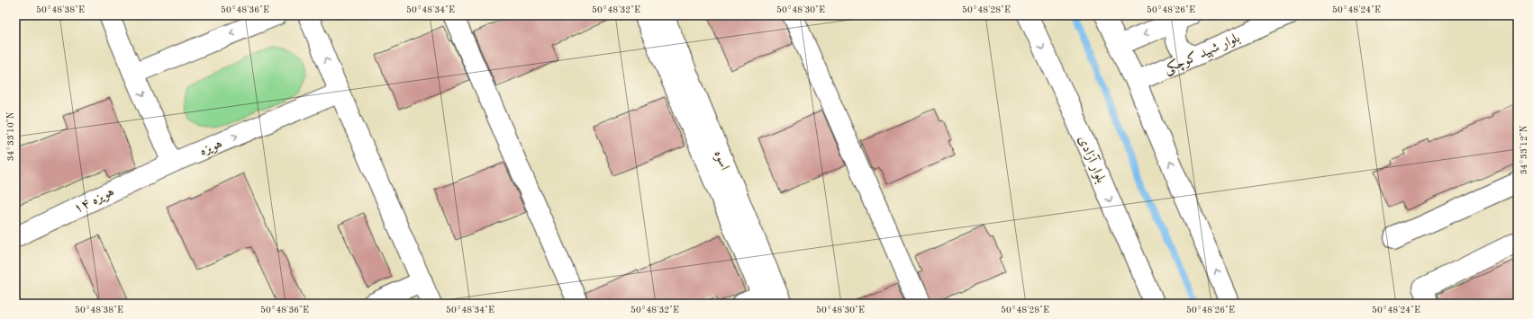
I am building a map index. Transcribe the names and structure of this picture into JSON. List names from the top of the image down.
{
  "streets": {
    "street": [
      "بلوار شهید کوچکی",
      "هویزه",
      "بلوار آزادی",
      "اسوه",
      "هویزه ۱۴"
    ]
  },
  "crossings": [
    ["هویزه", "هویزه ۱۴"]
  ],
  "coordinates": [
    "50°48'38\"E",
    "50°48'36\"E",
    "50°48'34\"E",
    "50°48'32\"E",
    "50°48'30\"E",
    "50°48'28\"E",
    "50°48'26\"E",
    "50°48'24\"E",
    "34°33'10\"N",
    "34°33'12\"N"
  ]
}
